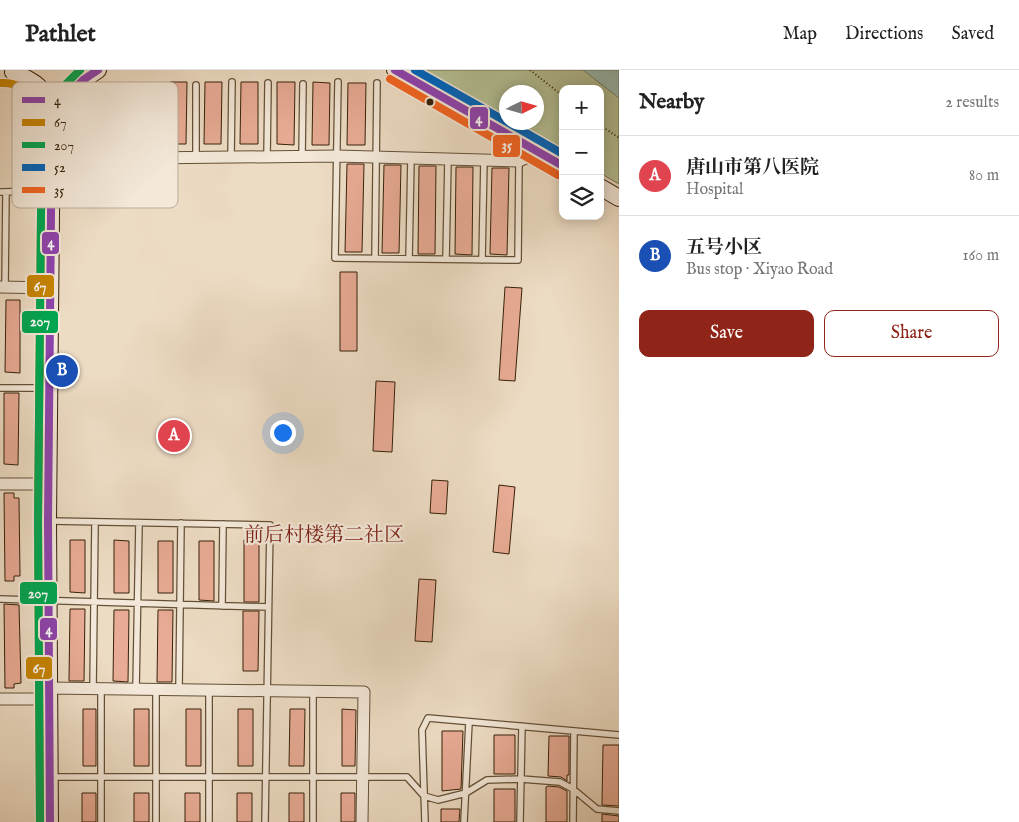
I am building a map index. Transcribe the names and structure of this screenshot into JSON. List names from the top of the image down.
{
  "districts": ["前后村楼第二社区"],
  "lines": [
    "transit line 4",
    "transit line 207",
    "transit line 52",
    "transit line 35",
    "transit line 67"
  ],
  "legend": [
    "4",
    "67",
    "207",
    "52",
    "35"
  ],
  "north": "right",
  "page": {
    "header": "Pathlet",
    "nav": ["Map", "Directions", "Saved"],
    "heading": ["Nearby", "2 results"],
    "map_buttons": ["+", "−"],
    "list": [
      {
        "mark": "A",
        "name": "唐山市第八医院",
        "note": "Hospital",
        "value": "80 m"
      },
      {
        "mark": "B",
        "name": "五号小区",
        "note": "Bus stop · Xiyao Road",
        "value": "160 m"
      }
    ],
    "buttons": ["Save", "Share"],
    "pins": ["B", "A"]
  }
}
